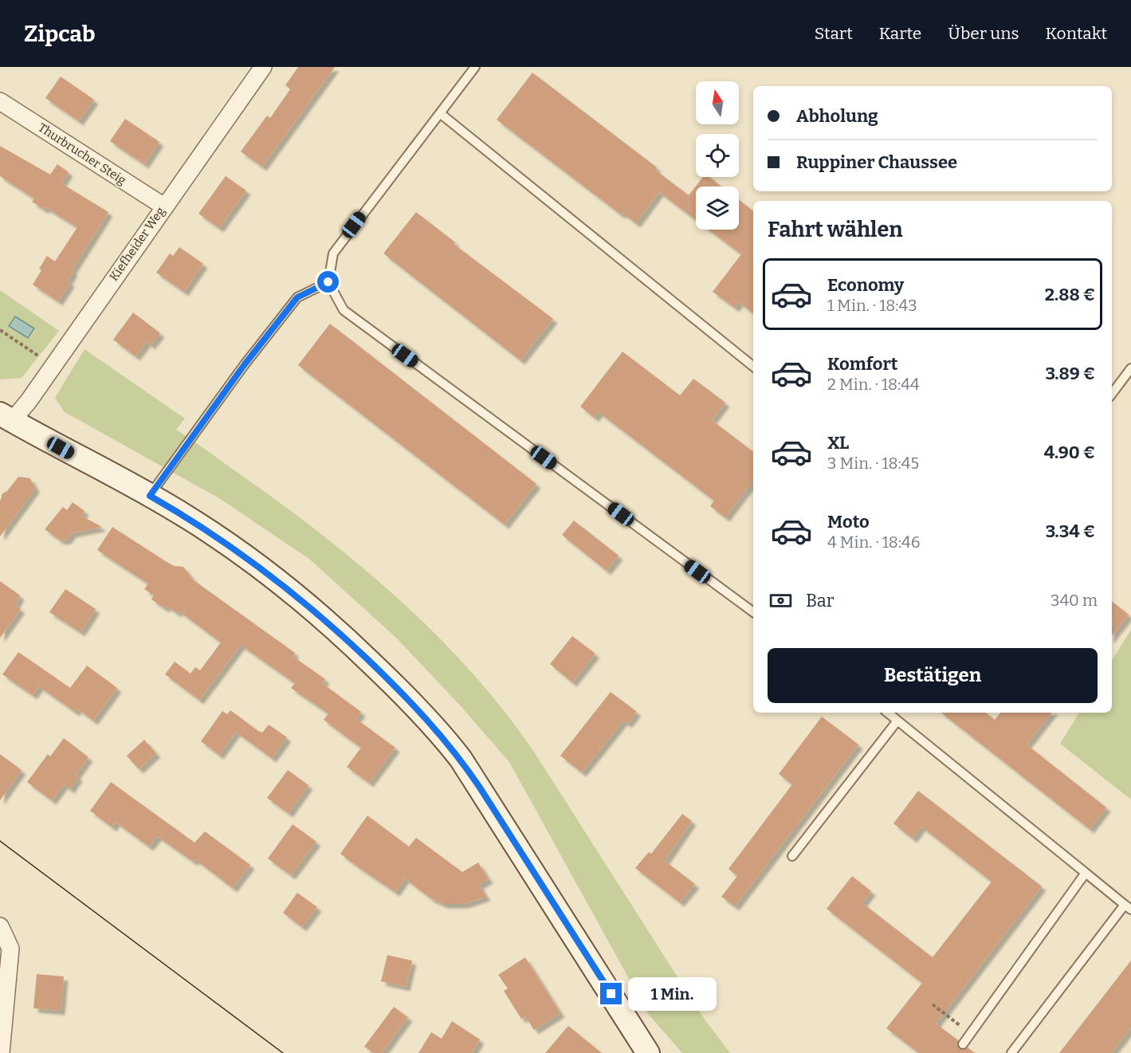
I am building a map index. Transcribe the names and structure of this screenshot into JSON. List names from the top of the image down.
{
  "streets": {
    "street": ["Thurbrucher Steig", "Kiefheider Weg"]
  },
  "crossings": [
    ["Thurbrucher Steig", "Kiefheider Weg"]
  ],
  "north": "top",
  "page": {
    "header": "Zipcab",
    "nav": [
      "Start",
      "Karte",
      "Über uns",
      "Kontakt"
    ],
    "banner": ["Abholung", "Ruppiner Chaussee"],
    "heading": "Fahrt wählen",
    "list": [
      {
        "name": "Economy",
        "note": "1 Min. · 18:43",
        "value": "2.88 €"
      },
      {
        "name": "Komfort",
        "note": "2 Min. · 18:44",
        "value": "3.89 €"
      },
      {
        "name": "XL",
        "note": "3 Min. · 18:45",
        "value": "4.90 €"
      },
      {
        "name": "Moto",
        "note": "4 Min. · 18:46",
        "value": "3.34 €"
      }
    ],
    "pay": ["Bar", "340 m"],
    "buttons": "Bestätigen",
    "bubble": "1 Min."
  }
}
